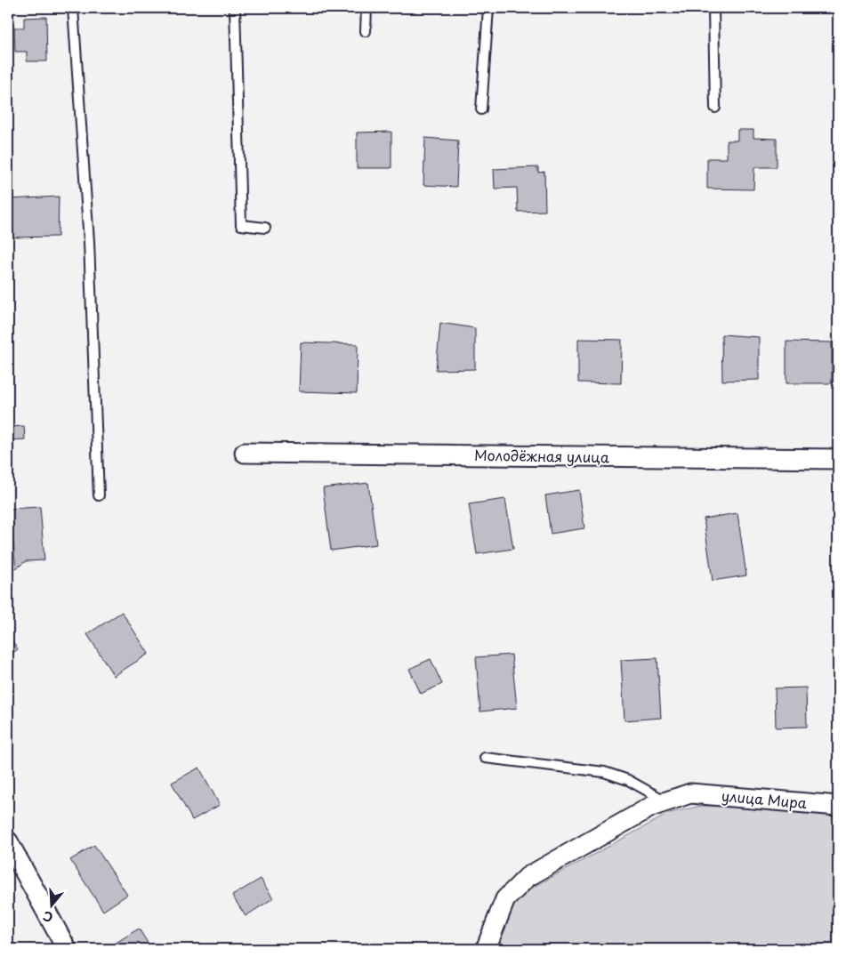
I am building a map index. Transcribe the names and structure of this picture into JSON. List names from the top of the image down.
{
  "streets": {
    "street": ["Молодёжная улица", "улица Мира"]
  },
  "north": "bottom"
}
